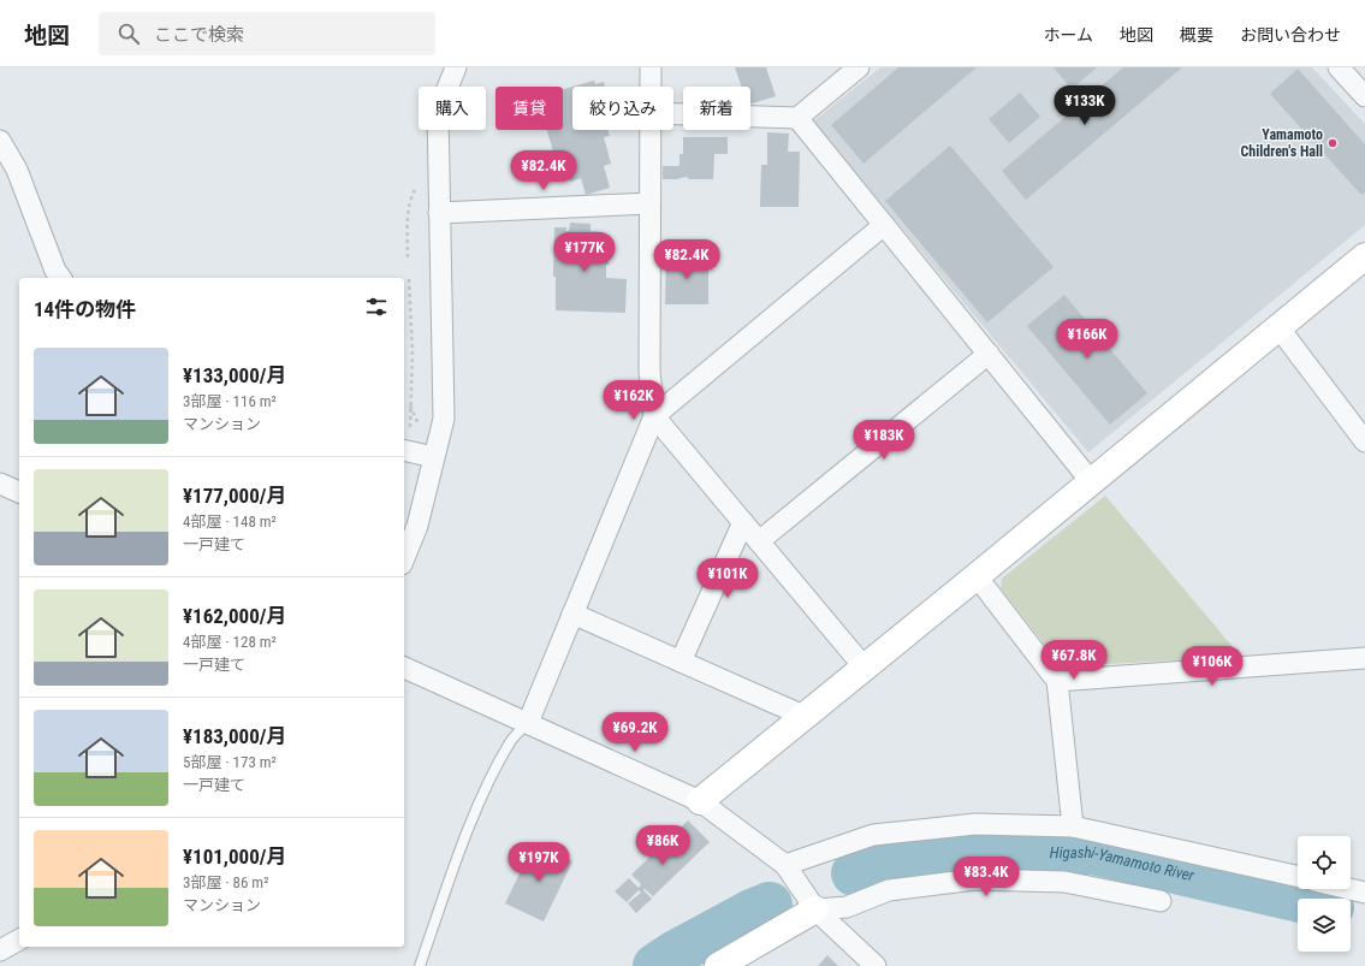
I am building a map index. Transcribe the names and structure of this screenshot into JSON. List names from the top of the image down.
{
  "water": ["Higashi-Yamamoto River"],
  "places": ["Yamamoto Children's Hall"],
  "page": {
    "header": "地図",
    "search": "ここで検索",
    "nav": [
      "ホーム",
      "地図",
      "概要",
      "お問い合わせ"
    ],
    "price": [
      "¥133K",
      "¥82.4K",
      "¥177K",
      "¥82.4K",
      "¥166K",
      "¥162K",
      "¥183K",
      "¥101K",
      "¥67.8K",
      "¥106K",
      "¥69.2K",
      "¥86K",
      "¥197K",
      "¥83.4K"
    ],
    "chip": [
      "購入",
      "賃貸",
      "絞り込み",
      "新着"
    ],
    "heading": "14件の物件",
    "list": [
      {
        "name": "¥133,000/月",
        "note": "3部屋 · 116 m² · マンション"
      },
      {
        "name": "¥177,000/月",
        "note": "4部屋 · 148 m² · 一戸建て"
      },
      {
        "name": "¥162,000/月",
        "note": "4部屋 · 128 m² · 一戸建て"
      },
      {
        "name": "¥183,000/月",
        "note": "5部屋 · 173 m² · 一戸建て"
      },
      {
        "name": "¥101,000/月",
        "note": "3部屋 · 86 m² · マンション"
      }
    ]
  }
}
